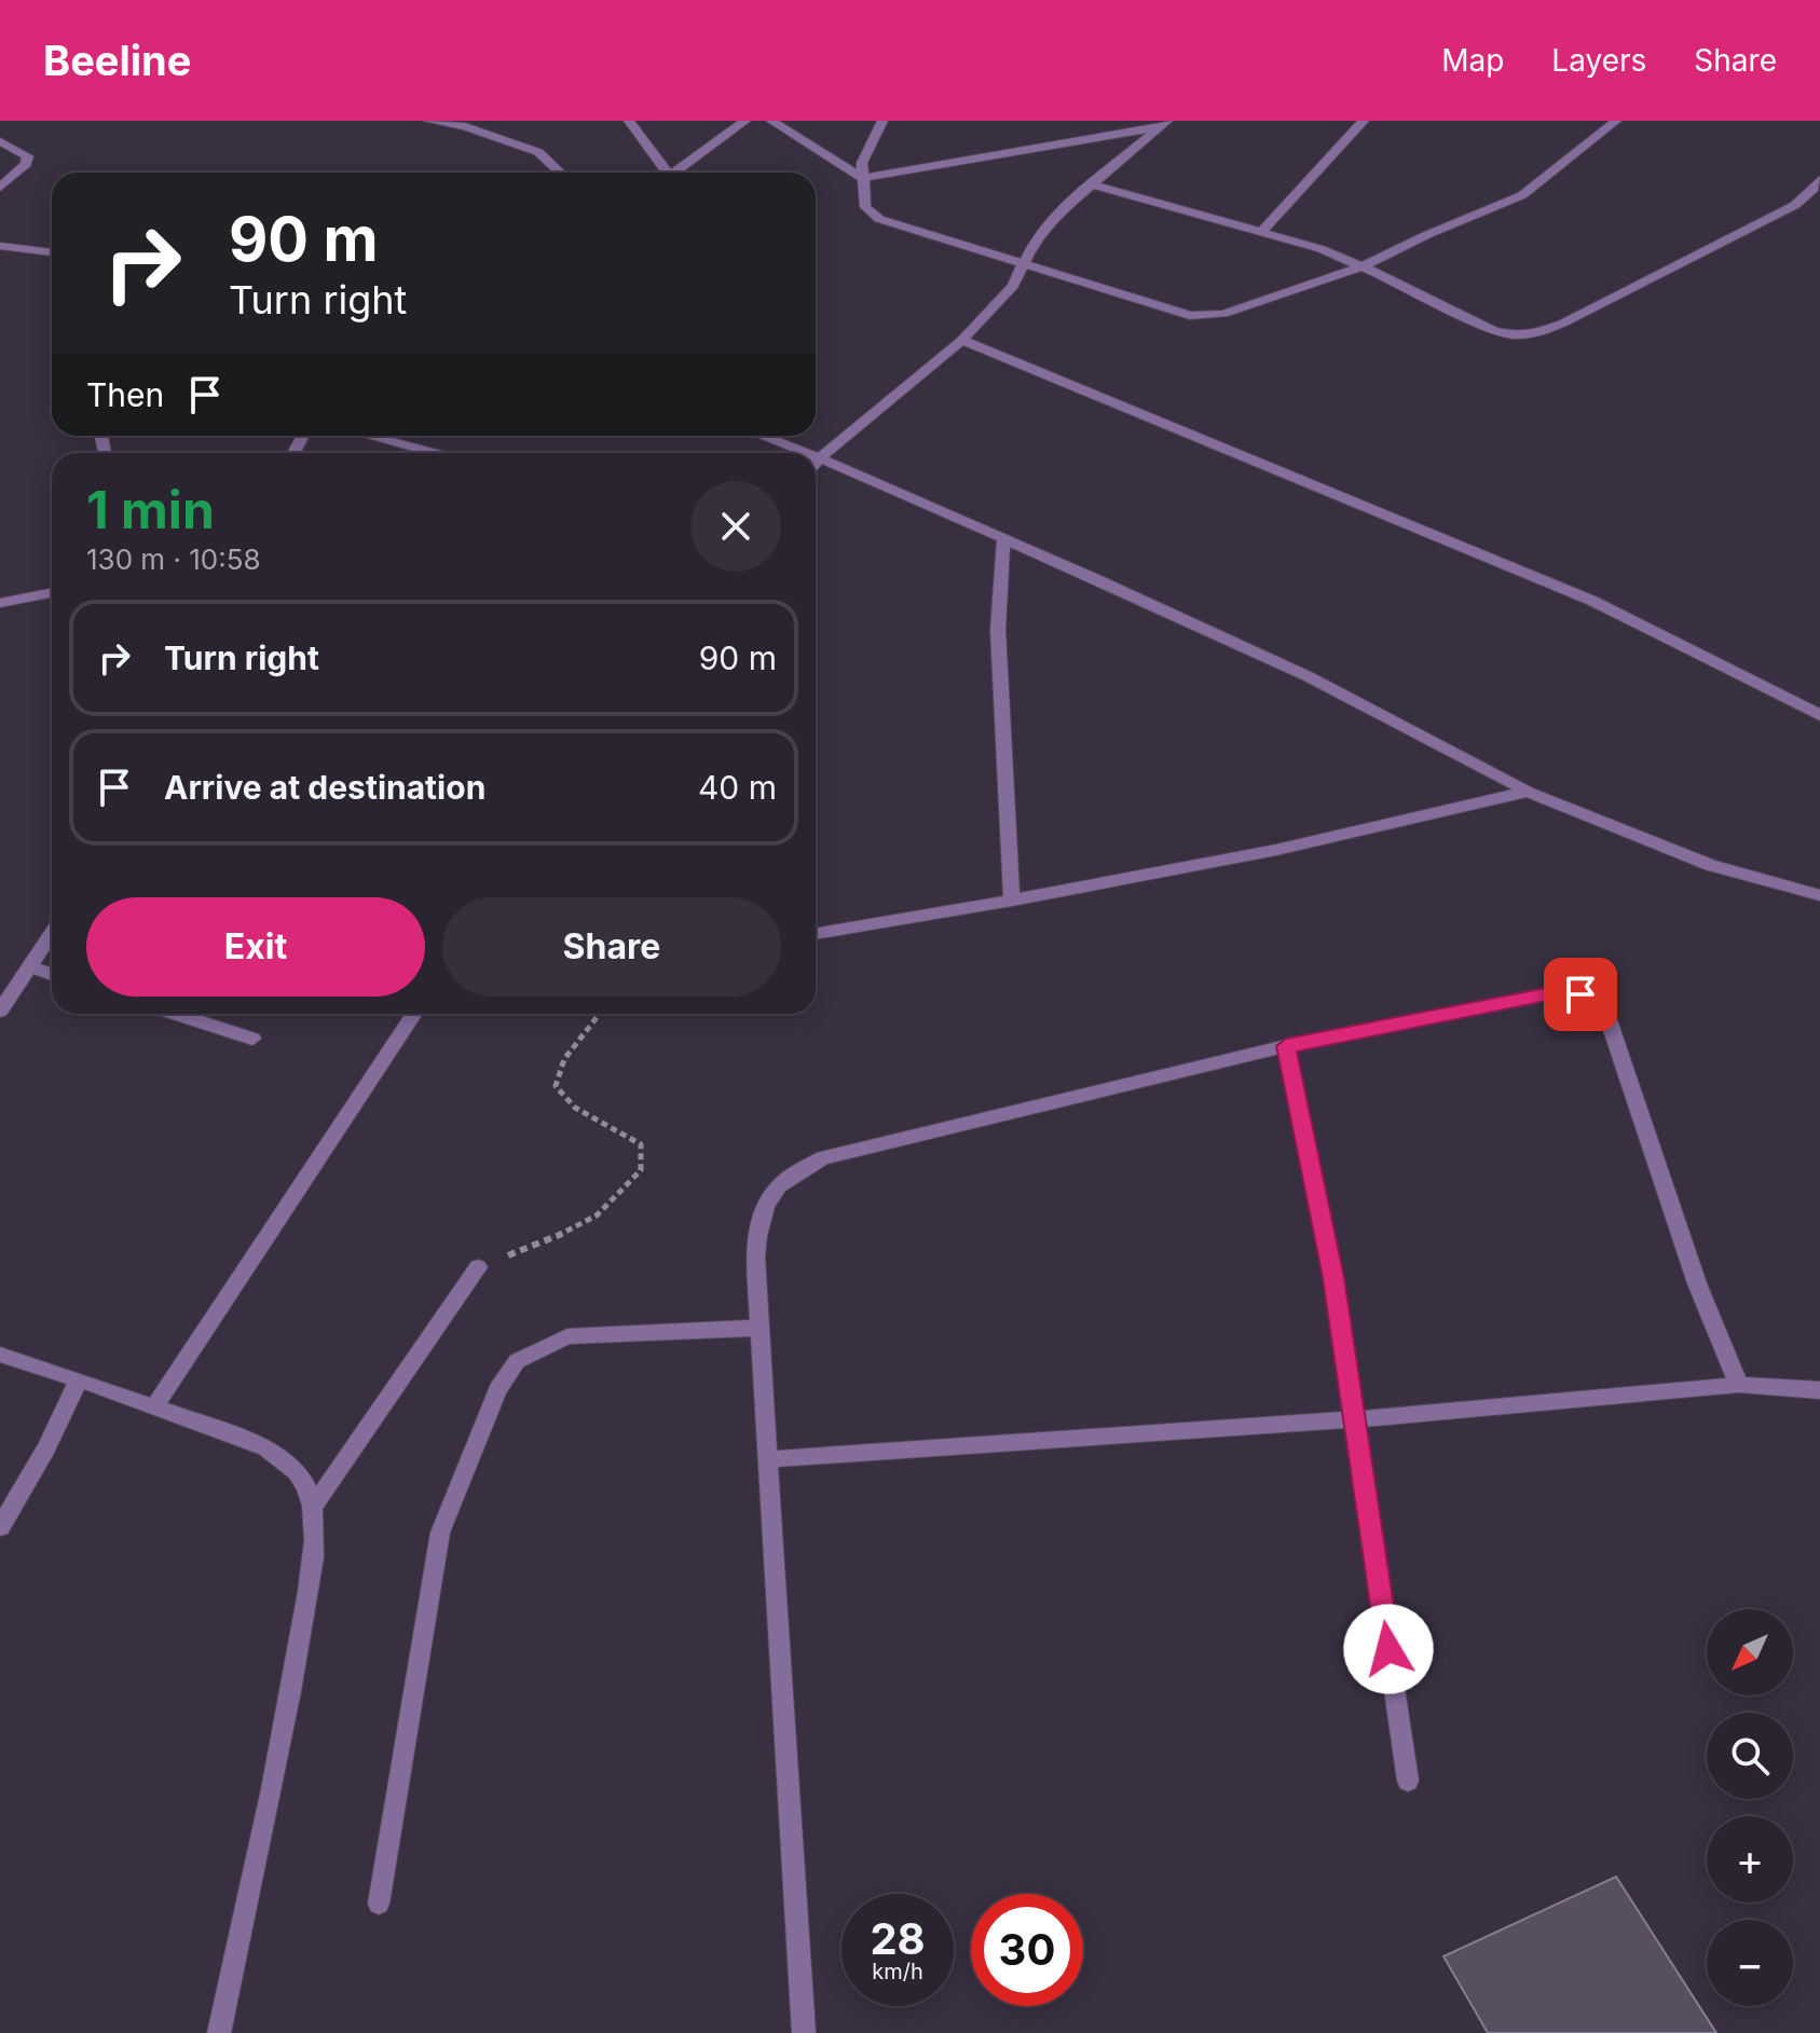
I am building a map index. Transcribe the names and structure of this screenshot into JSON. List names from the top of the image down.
{
  "north": "bottom left",
  "page": {
    "header": "Beeline",
    "nav": ["Map", "Layers", "Share"],
    "turn": ["90 m", "Turn right"],
    "then": "Then",
    "heading": ["1 min", "130 m · 10:58"],
    "list": [
      {
        "name": "Turn right",
        "value": "90 m"
      },
      {
        "name": "Arrive at destination",
        "value": "40 m"
      }
    ],
    "buttons": ["Exit", "Share"],
    "map_buttons": ["+", "−"],
    "speed": "28 km/h",
    "limit": "30"
  }
}
